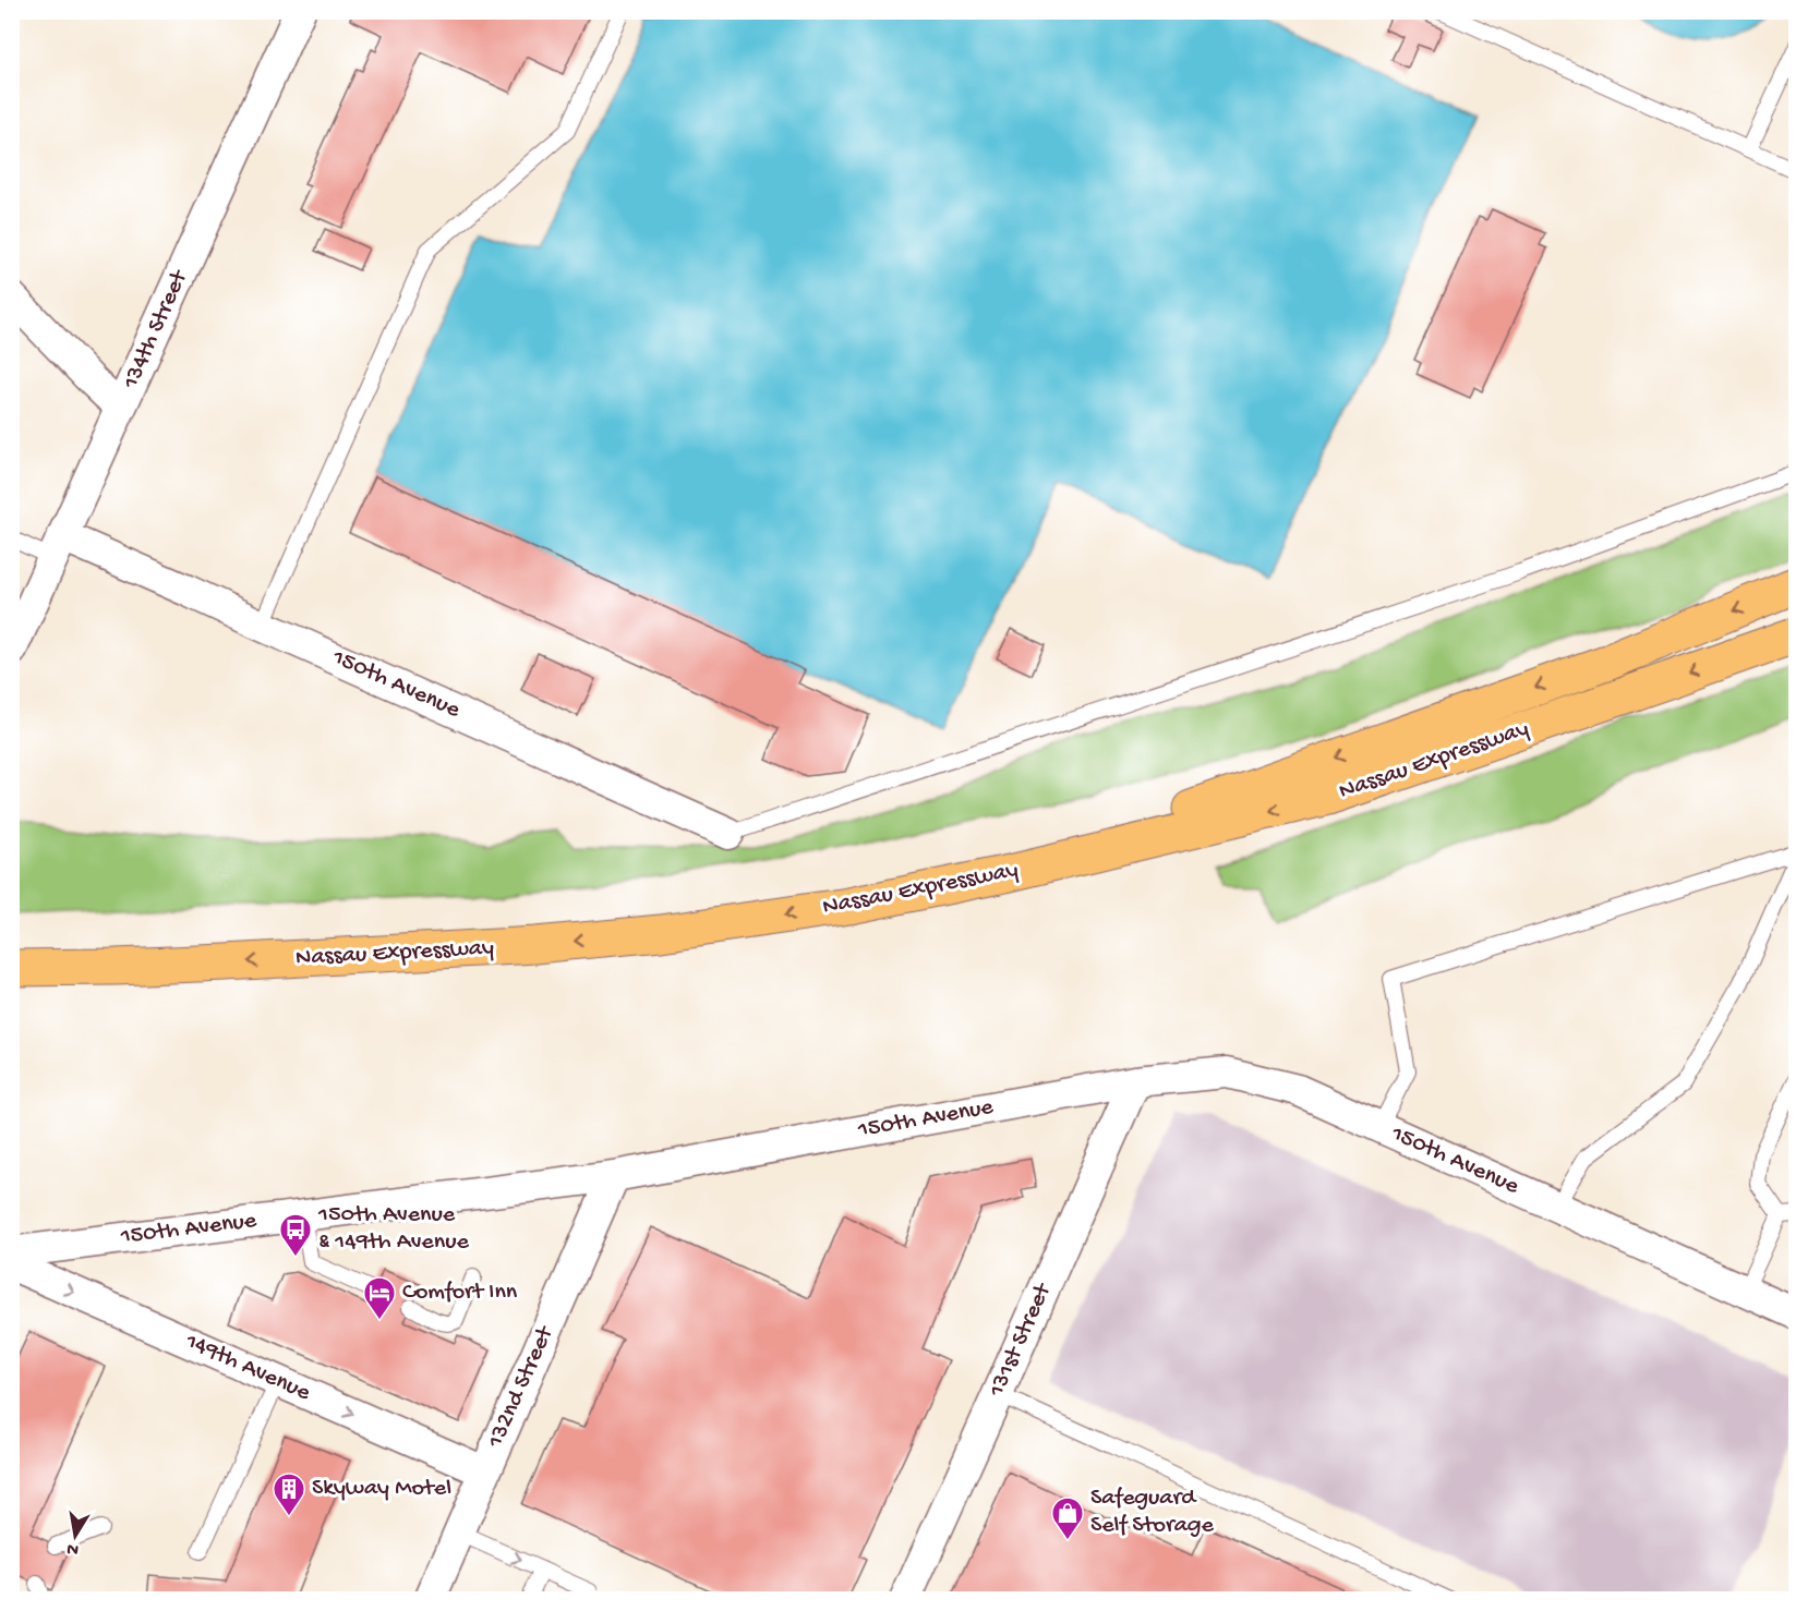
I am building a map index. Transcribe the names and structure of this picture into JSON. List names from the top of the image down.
{
  "streets": {
    "highway": ["Nassau Expressway"],
    "street": [
      "134th Street",
      "150th Avenue",
      "131st Street",
      "149th Avenue",
      "132nd Street"
    ]
  },
  "crossings": [
    ["134th Street", "150th Avenue"],
    ["150th Avenue", "131st Street"],
    ["150th Avenue", "132nd Street"],
    ["149th Avenue", "132nd Street"]
  ],
  "one_way": ["149th Avenue"],
  "places": {
    "bus stop": ["150th Avenue & 149th Avenue"],
    "hotel": ["Comfort Inn"],
    "building": ["Skyway Motel"],
    "shop": ["Safeguard Self Storage"]
  },
  "north": "bottom"
}
